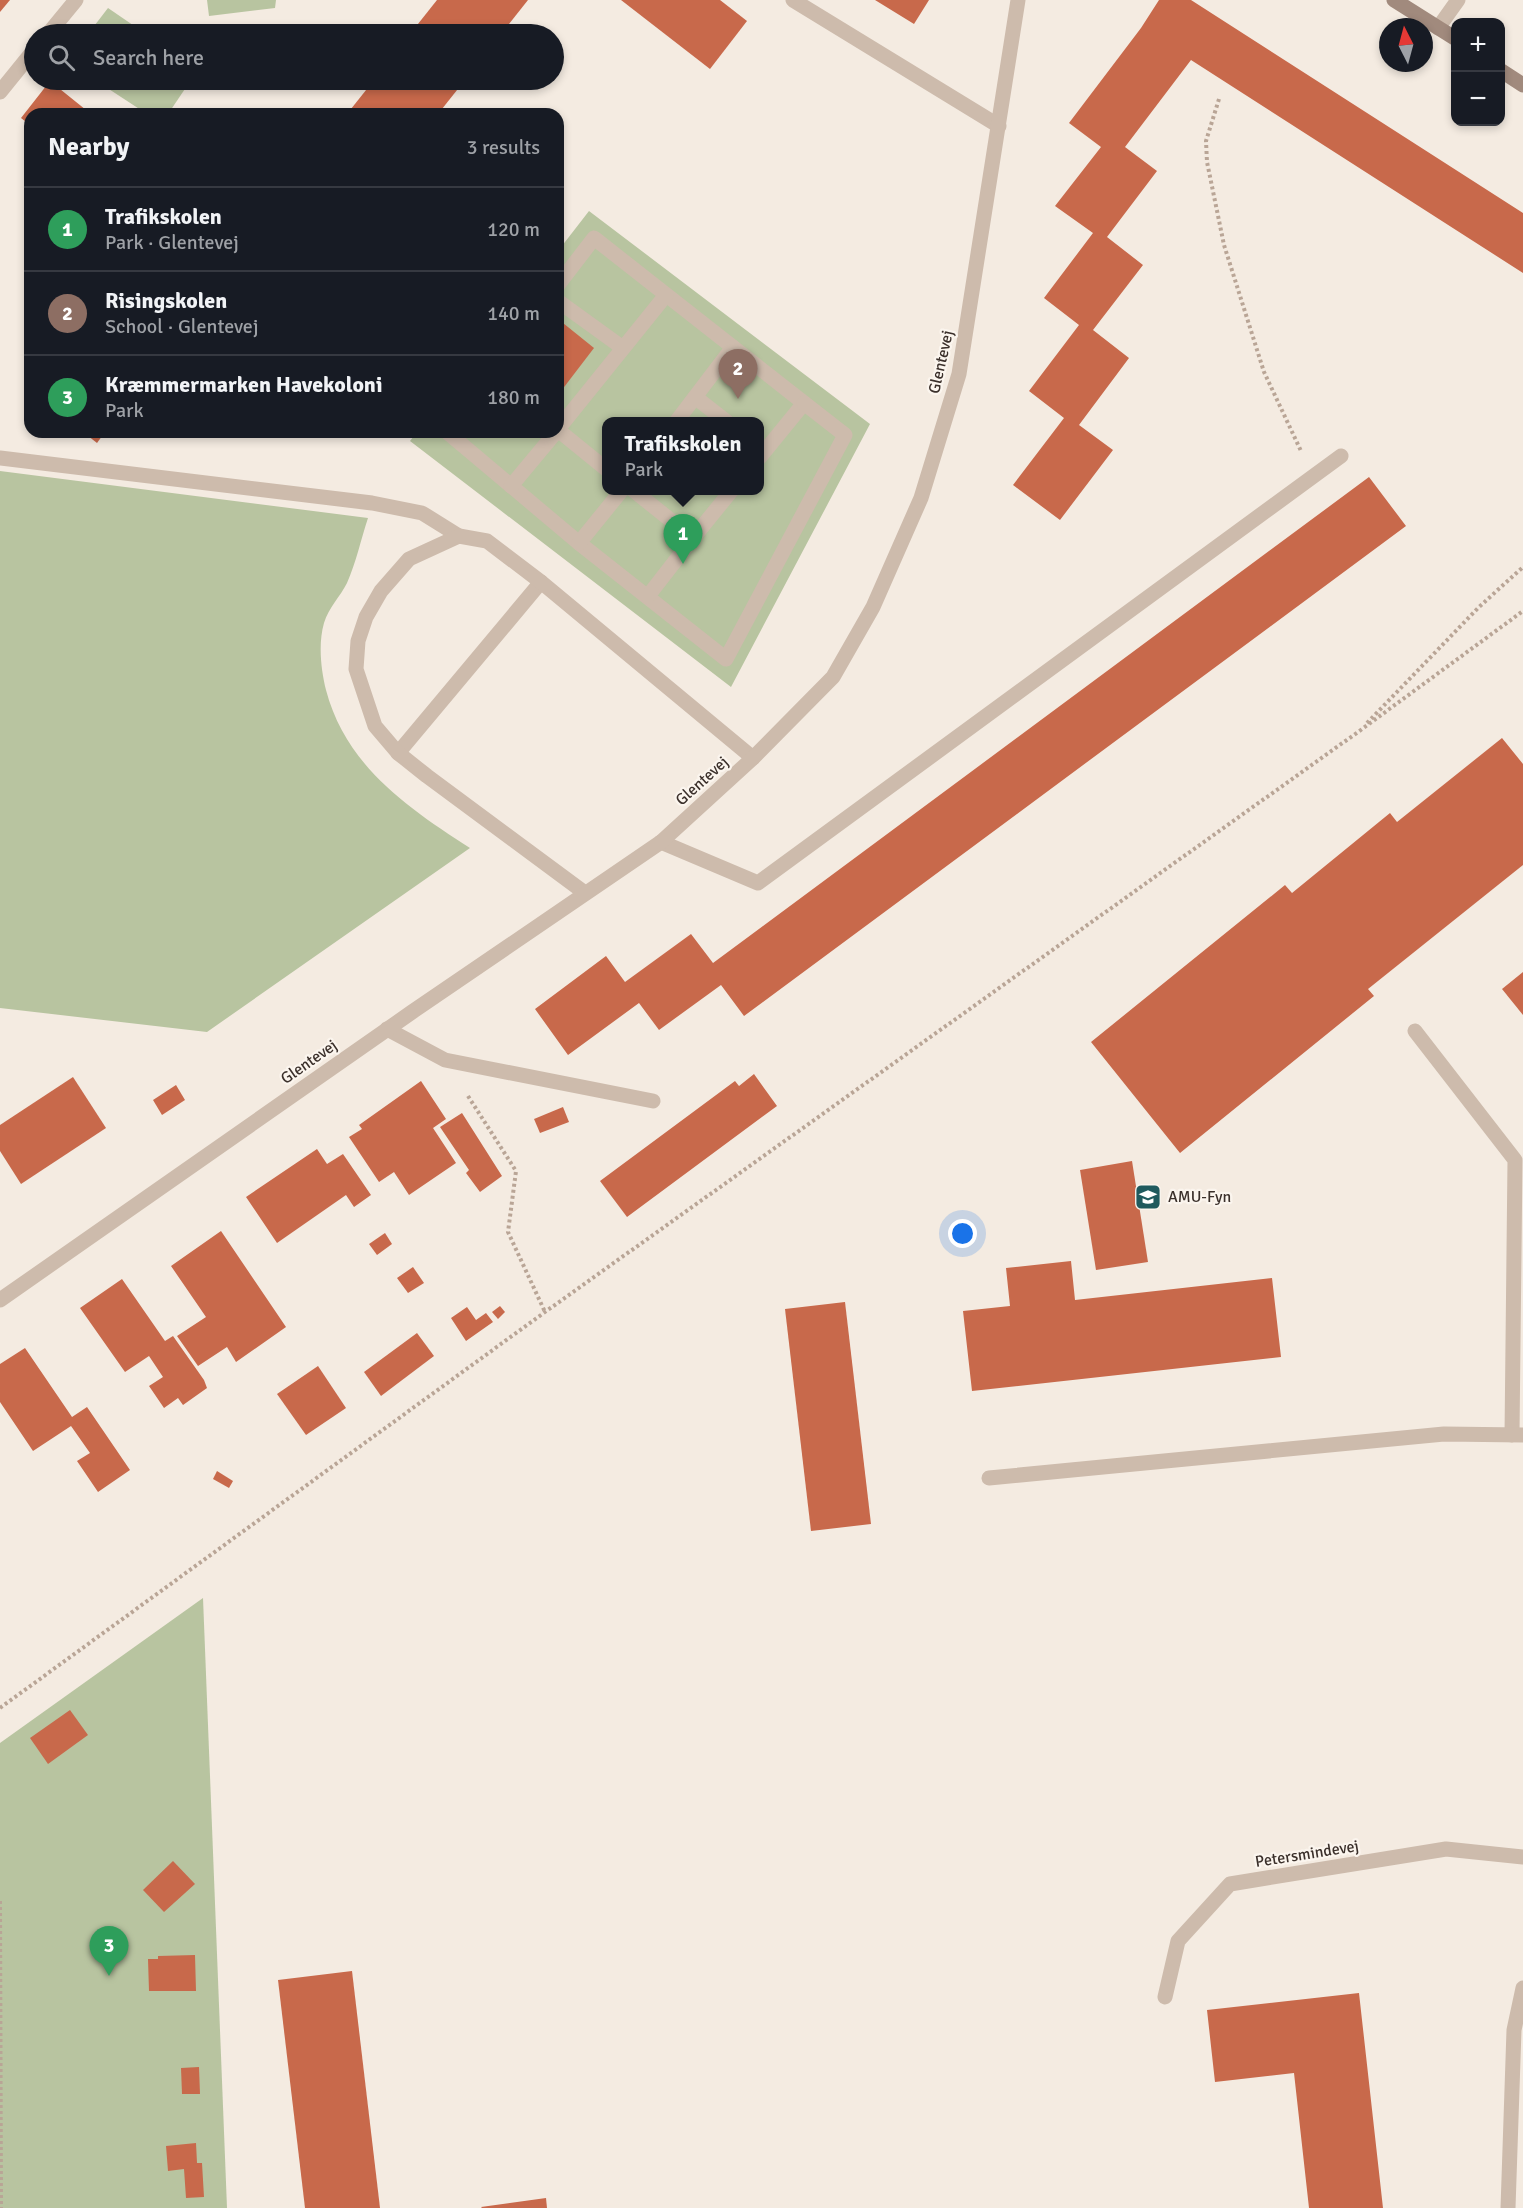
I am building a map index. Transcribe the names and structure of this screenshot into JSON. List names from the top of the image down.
{
  "streets": {
    "street": ["Glentevej", "Petersmindevej"]
  },
  "places": {
    "school or university": ["AMU-Fyn"]
  },
  "north": "top",
  "page": {
    "map_buttons": ["+", "−"],
    "search": "Search here",
    "heading": ["Nearby", "3 results"],
    "list": [
      {
        "mark": "1",
        "name": "Trafikskolen",
        "note": "Park · Glentevej",
        "value": "120 m"
      },
      {
        "mark": "2",
        "name": "Risingskolen",
        "note": "School · Glentevej",
        "value": "140 m"
      },
      {
        "mark": "3",
        "name": "Kræmmermarken Havekoloni",
        "note": "Park",
        "value": "180 m"
      }
    ],
    "pins": ["2", "1", "3"],
    "popup": ["Trafikskolen", "Park"]
  }
}
